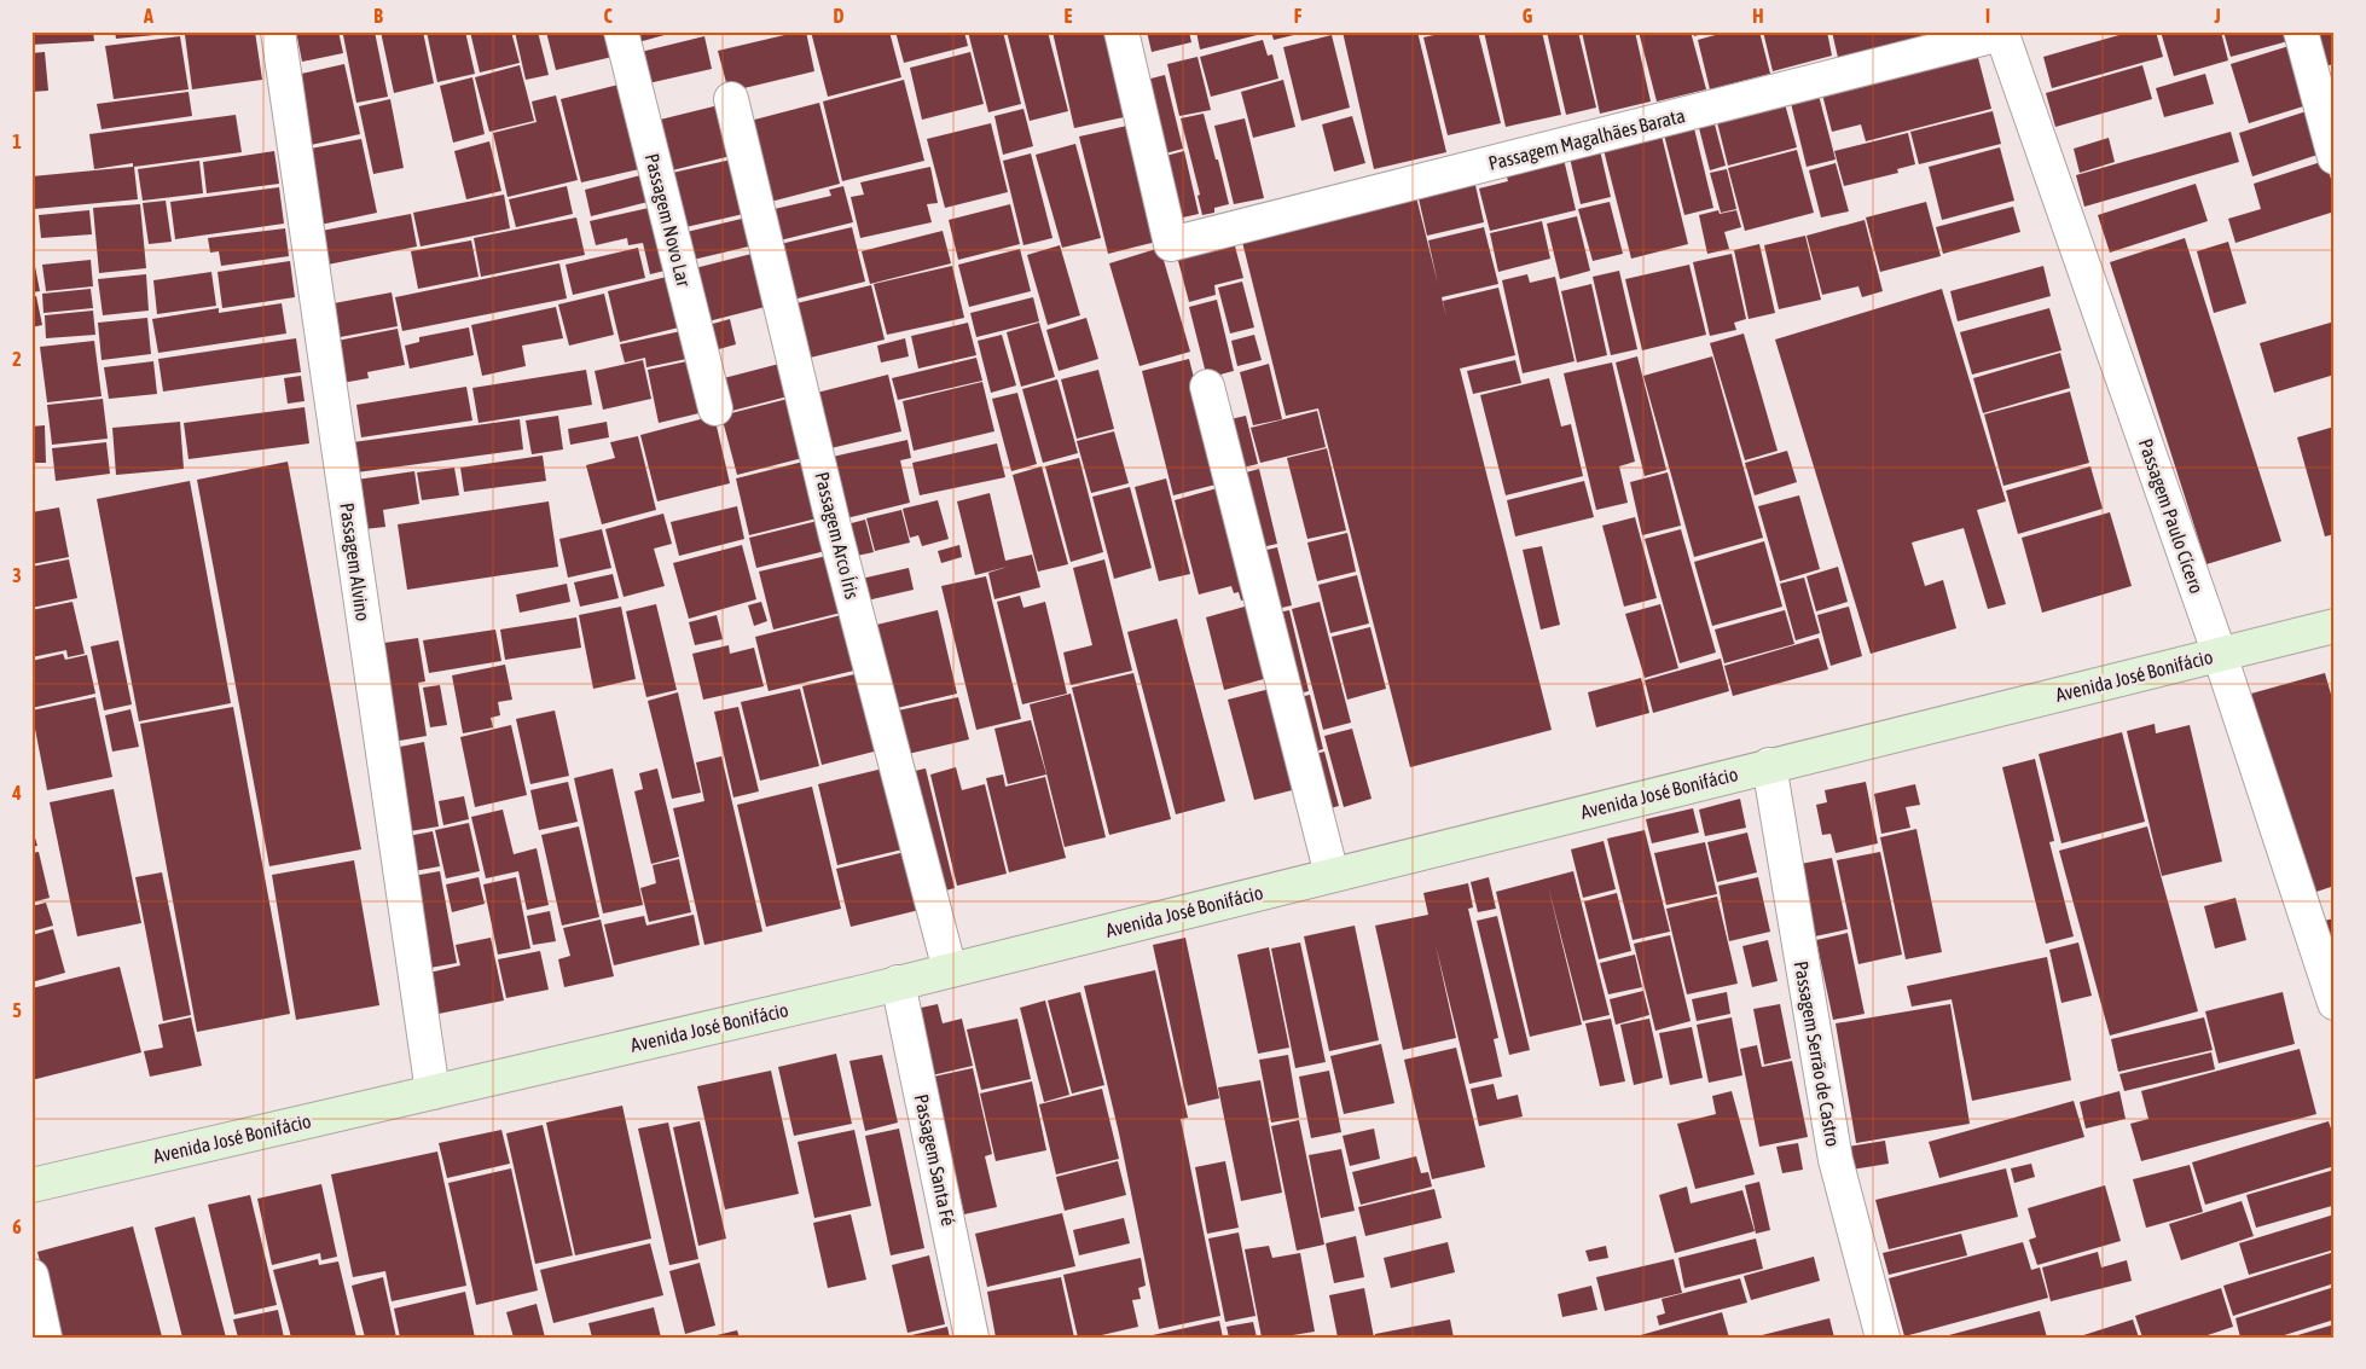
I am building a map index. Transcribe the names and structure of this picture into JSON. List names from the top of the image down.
{
  "streets": {
    "main road": ["Avenida José Bonifácio"],
    "street": [
      "Passagem Magalhães Barata",
      "Passagem Novo Lar",
      "Passagem Paulo Cícero",
      "Passagem Arco Íris",
      "Passagem Alvino",
      "Passagem Serrão de Castro",
      "Passagem Santa Fé"
    ]
  },
  "crossings": [
    ["Passagem Magalhães Barata", "Passagem Paulo Cícero"],
    ["Passagem Paulo Cícero", "Avenida José Bonifácio"],
    ["Passagem Arco Íris", "Avenida José Bonifácio"],
    ["Passagem Alvino", "Avenida José Bonifácio"],
    ["Avenida José Bonifácio", "Passagem Serrão de Castro"],
    ["Avenida José Bonifácio", "Passagem Santa Fé"]
  ],
  "grid": {
    "columns": [
      "A",
      "B",
      "C",
      "D",
      "E",
      "F",
      "G",
      "H",
      "I",
      "J"
    ],
    "rows": [
      "1",
      "2",
      "3",
      "4",
      "5",
      "6"
    ]
  }
}
